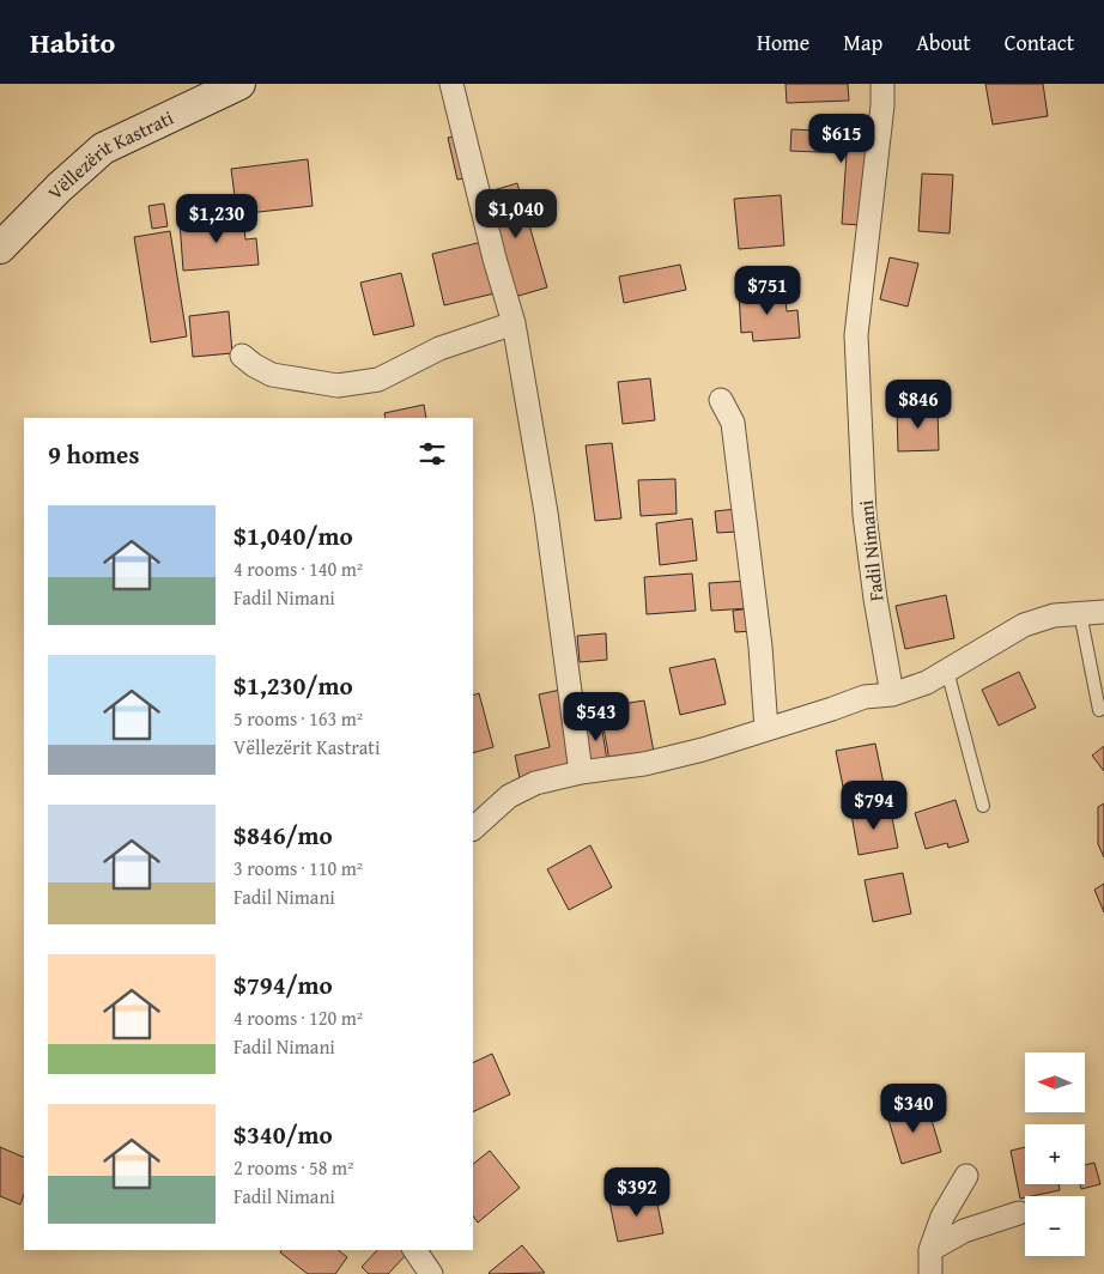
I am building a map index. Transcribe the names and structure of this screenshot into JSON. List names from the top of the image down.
{
  "streets": {
    "street": ["Vëllezërit Kastrati", "Fadil Nimani"]
  },
  "north": "left",
  "page": {
    "header": "Habito",
    "nav": [
      "Home",
      "Map",
      "About",
      "Contact"
    ],
    "price": [
      "$615",
      "$1,040",
      "$1,230",
      "$751",
      "$846",
      "$543",
      "$794",
      "$340",
      "$392"
    ],
    "heading": "9 homes",
    "list": [
      {
        "name": "$1,040/mo",
        "note": "4 rooms · 140 m² · Fadil Nimani"
      },
      {
        "name": "$1,230/mo",
        "note": "5 rooms · 163 m² · Vëllezërit Kastrati"
      },
      {
        "name": "$846/mo",
        "note": "3 rooms · 110 m² · Fadil Nimani"
      },
      {
        "name": "$794/mo",
        "note": "4 rooms · 120 m² · Fadil Nimani"
      },
      {
        "name": "$340/mo",
        "note": "2 rooms · 58 m² · Fadil Nimani"
      }
    ],
    "map_buttons": ["+", "−"]
  }
}
